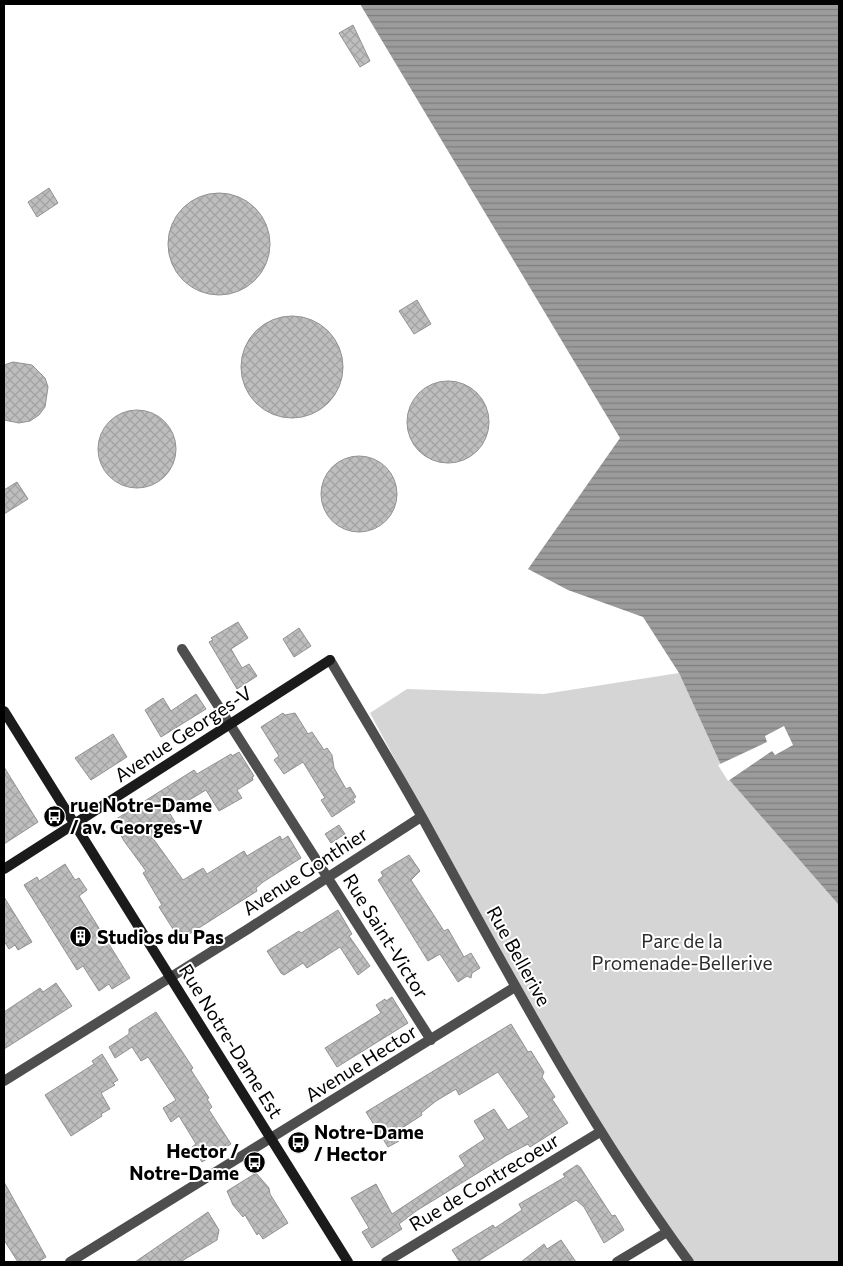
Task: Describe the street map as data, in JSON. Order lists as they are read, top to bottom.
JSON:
{
  "streets": {
    "main road": ["Avenue Georges-V", "Rue Notre-Dame Est"],
    "street": [
      "Avenue Gonthier",
      "Rue Saint-Victor",
      "Rue Bellerive",
      "Avenue Hector",
      "Rue de Contrecoeur"
    ]
  },
  "crossings": [
    ["Avenue Georges-V", "Rue Saint-Victor"],
    ["Avenue Georges-V", "Rue Bellerive"],
    ["Avenue Georges-V", "Rue Notre-Dame Est"],
    ["Avenue Gonthier", "Rue Saint-Victor"],
    ["Avenue Gonthier", "Rue Bellerive"],
    ["Avenue Gonthier", "Rue Notre-Dame Est"],
    ["Rue Saint-Victor", "Avenue Hector"],
    ["Rue Bellerive", "Avenue Hector"],
    ["Rue Bellerive", "Rue de Contrecoeur"],
    ["Rue Notre-Dame Est", "Avenue Hector"]
  ],
  "parks": ["Parc de la Promenade-Bellerive"],
  "places": {
    "bus stop": ["rue Notre-Dame / av. Georges-V", "Notre-Dame / Hector", "Hector / Notre-Dame"],
    "building": ["Studios du Pas"]
  }
}
